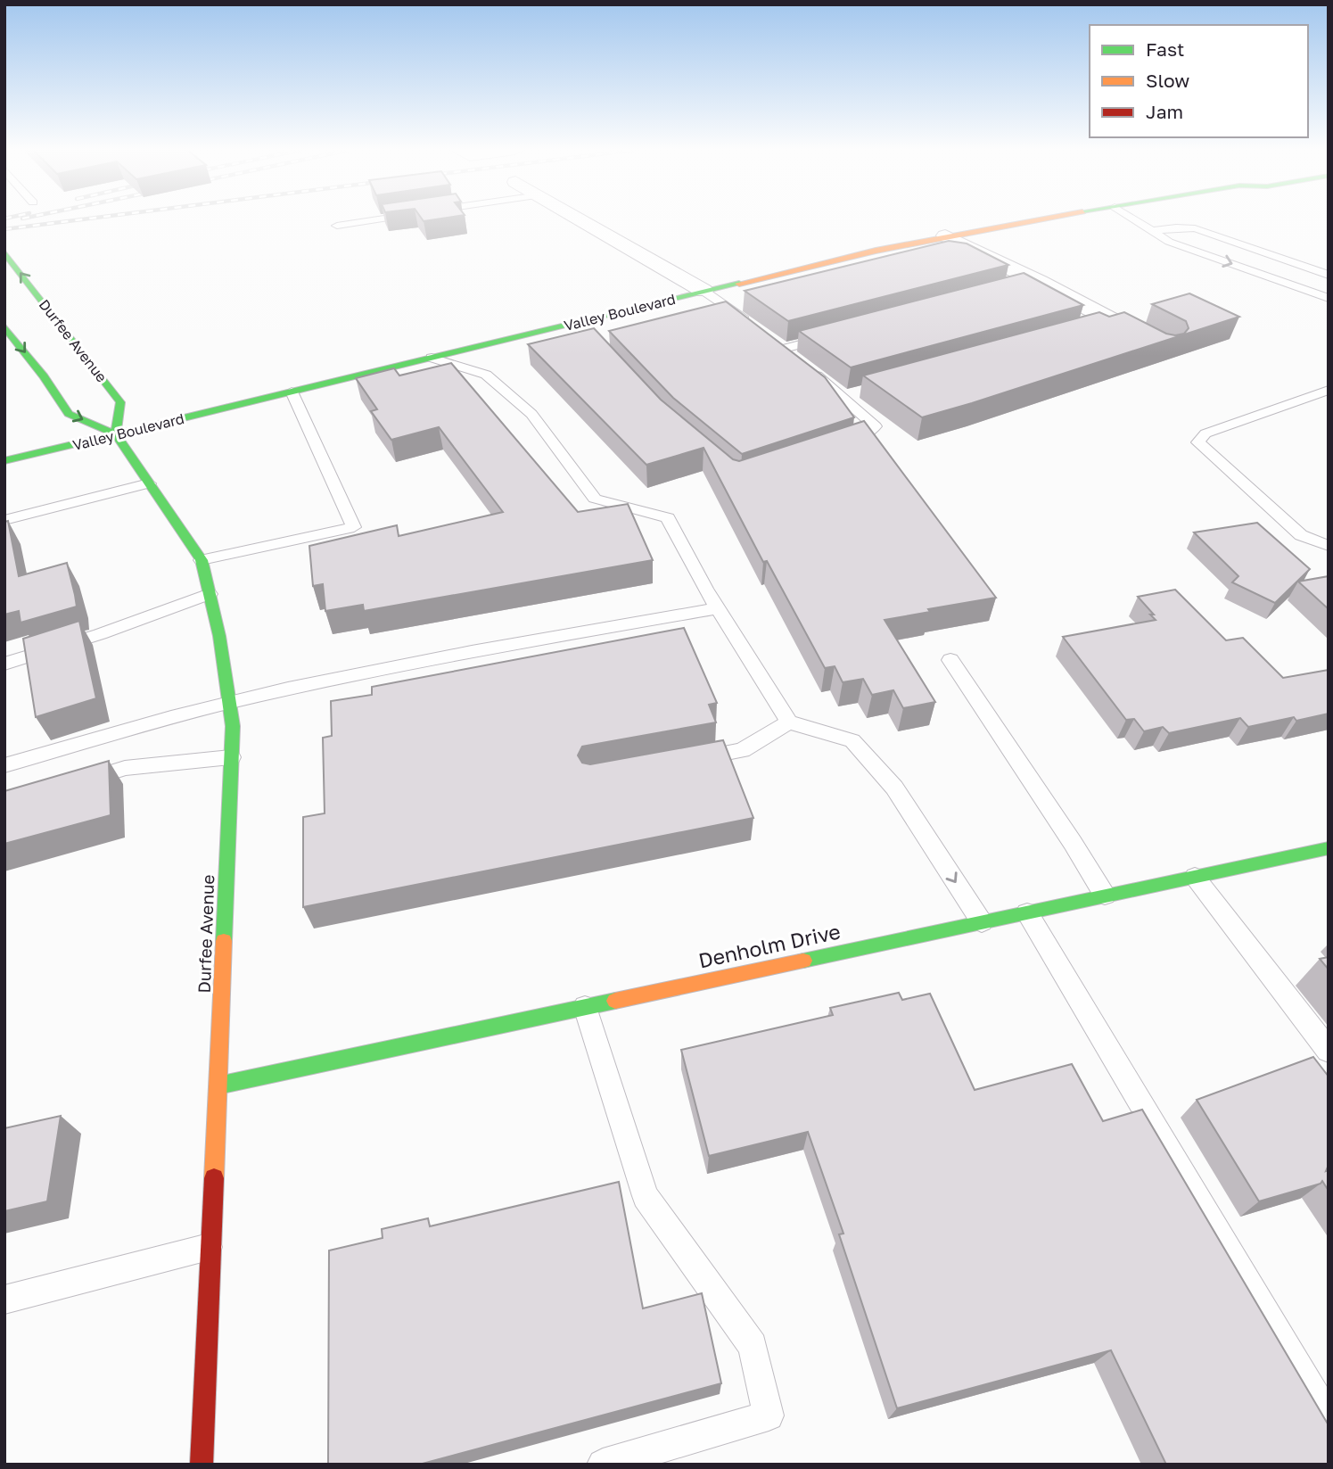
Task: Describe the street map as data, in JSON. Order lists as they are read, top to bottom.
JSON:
{
  "streets": {
    "main road": ["Valley Boulevard", "Durfee Avenue", "Denholm Drive"]
  },
  "crossings": [
    ["Valley Boulevard", "Durfee Avenue"],
    ["Durfee Avenue", "Denholm Drive"]
  ],
  "legend": ["Fast", "Slow", "Jam"]
}
